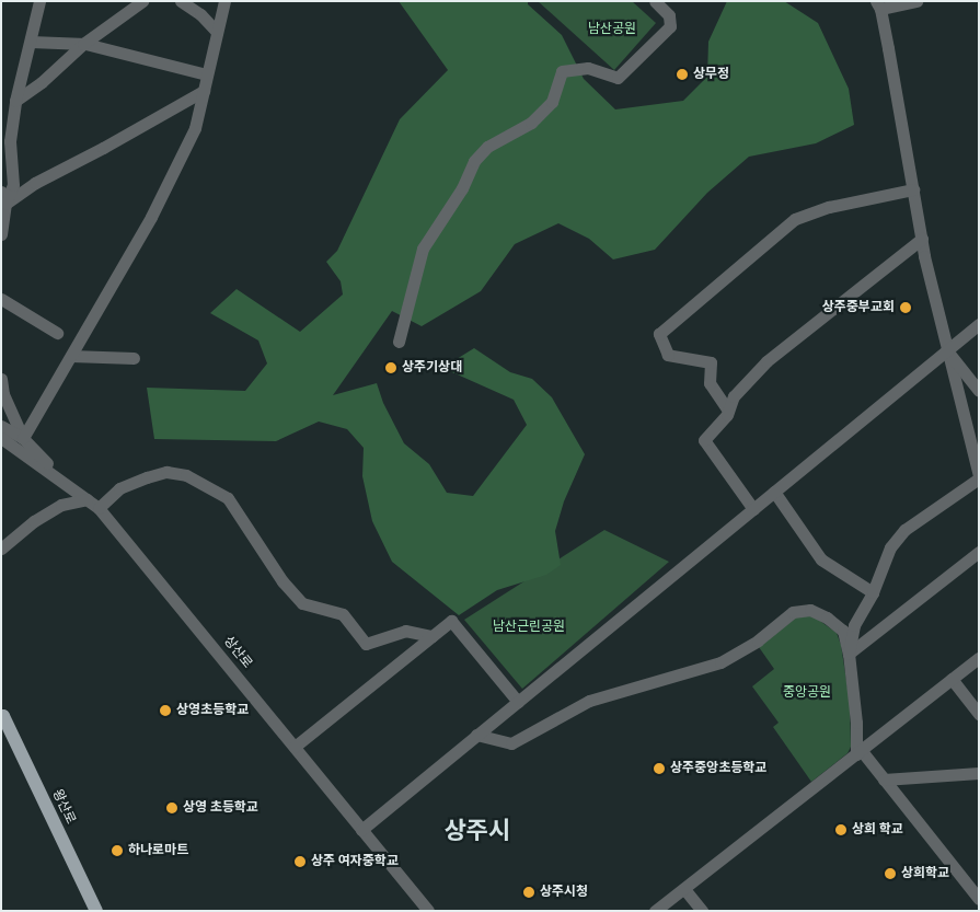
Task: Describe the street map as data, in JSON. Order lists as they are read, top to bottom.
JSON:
{
  "streets": {
    "main road": ["왕산로"],
    "street": ["상산로"]
  },
  "districts": ["상주시"],
  "parks": ["남산공원", "남산근린공원", "중앙공원"],
  "places": [
    "상무정",
    "상주중부교회",
    "상주기상대",
    "상영초등학교",
    "상주중앙초등학교",
    "상영 초등학교",
    "상희 학교",
    "하나로마트",
    "상주 여자중학교",
    "상희학교",
    "상주시청"
  ]
}
